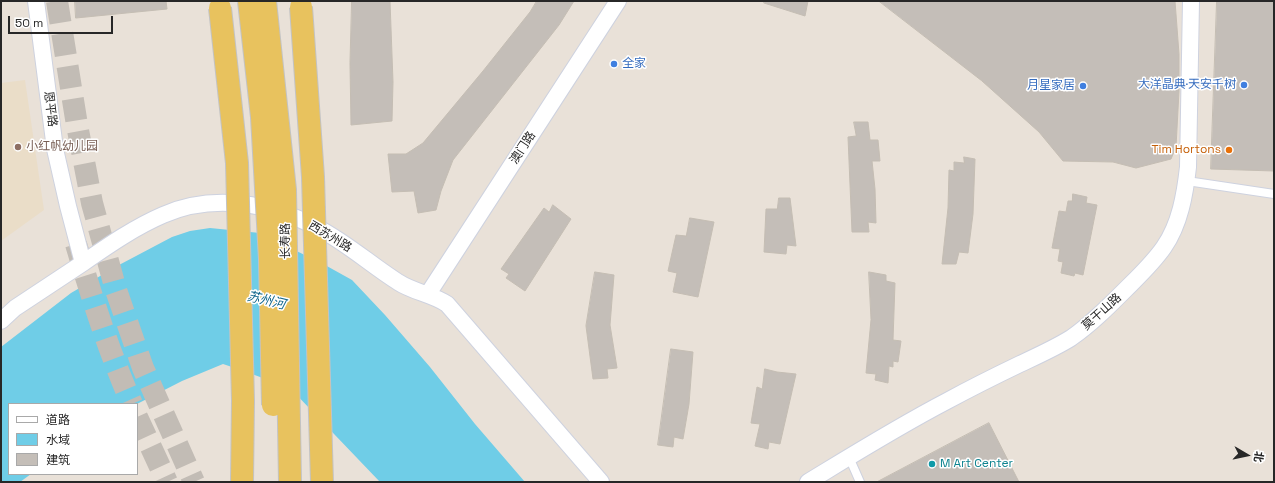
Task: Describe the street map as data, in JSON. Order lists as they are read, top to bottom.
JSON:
{
  "streets": {
    "main road": ["长寿路"],
    "street": [
      "恩平路",
      "澳门路",
      "西苏州路",
      "莫干山路"
    ]
  },
  "crossings": [
    ["恩平路", "西苏州路"],
    ["澳门路", "西苏州路"]
  ],
  "water": ["苏州河"],
  "places": [
    "全家",
    "大洋晶典·天安千树",
    "月星家居",
    "小红帆幼儿园",
    "Tim Hortons",
    "M Art Center"
  ],
  "legend": ["道路", "水域", "建筑"],
  "scale_bar": "50 m",
  "north": "right"
}
